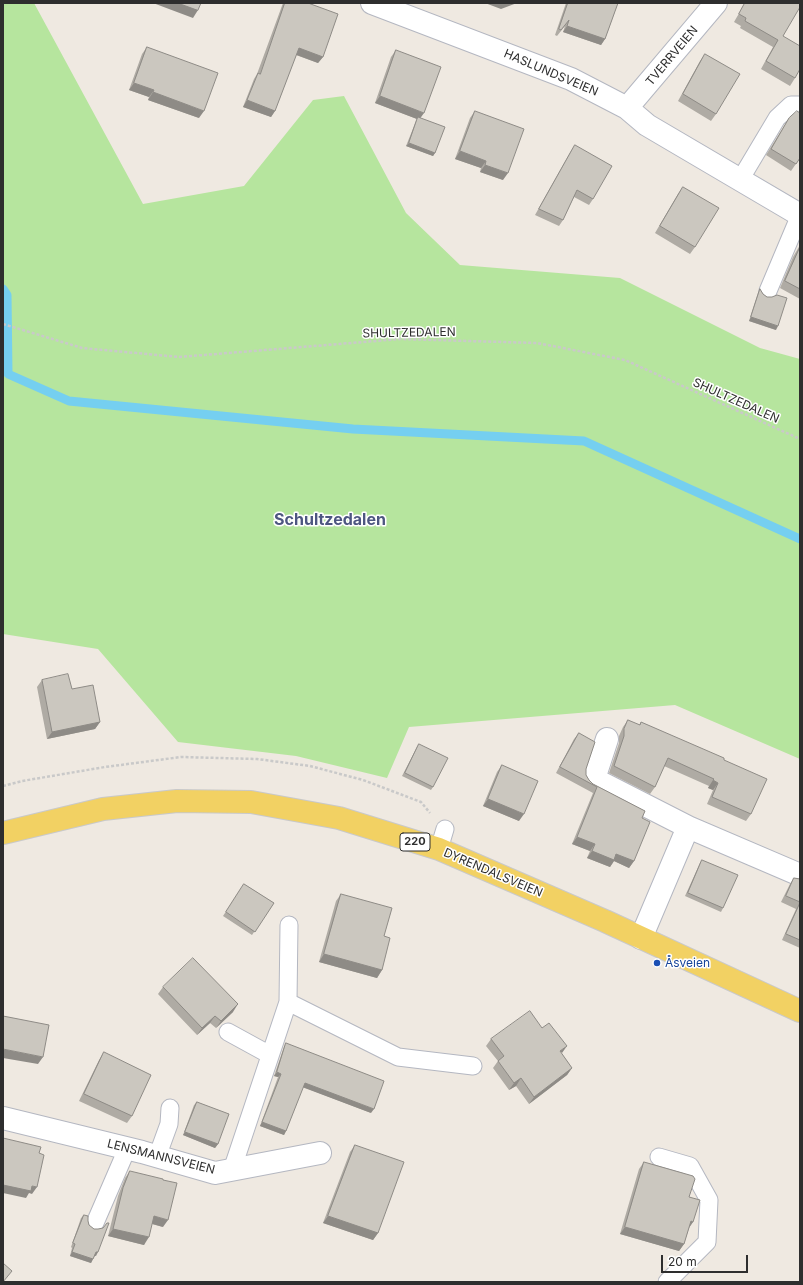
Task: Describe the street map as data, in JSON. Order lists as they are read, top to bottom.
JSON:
{
  "streets": {
    "main road": ["220", "DYRENDALSVEIEN"],
    "street": ["TVERRVEIEN", "HASLUNDSVEIEN", "LENSMANNSVEIEN"],
    "path": ["SHULTZEDALEN"]
  },
  "crossings": [
    ["TVERRVEIEN", "HASLUNDSVEIEN"]
  ],
  "districts": ["Schultzedalen"],
  "places": ["Åsveien"],
  "scale_bar": "20 m"
}
